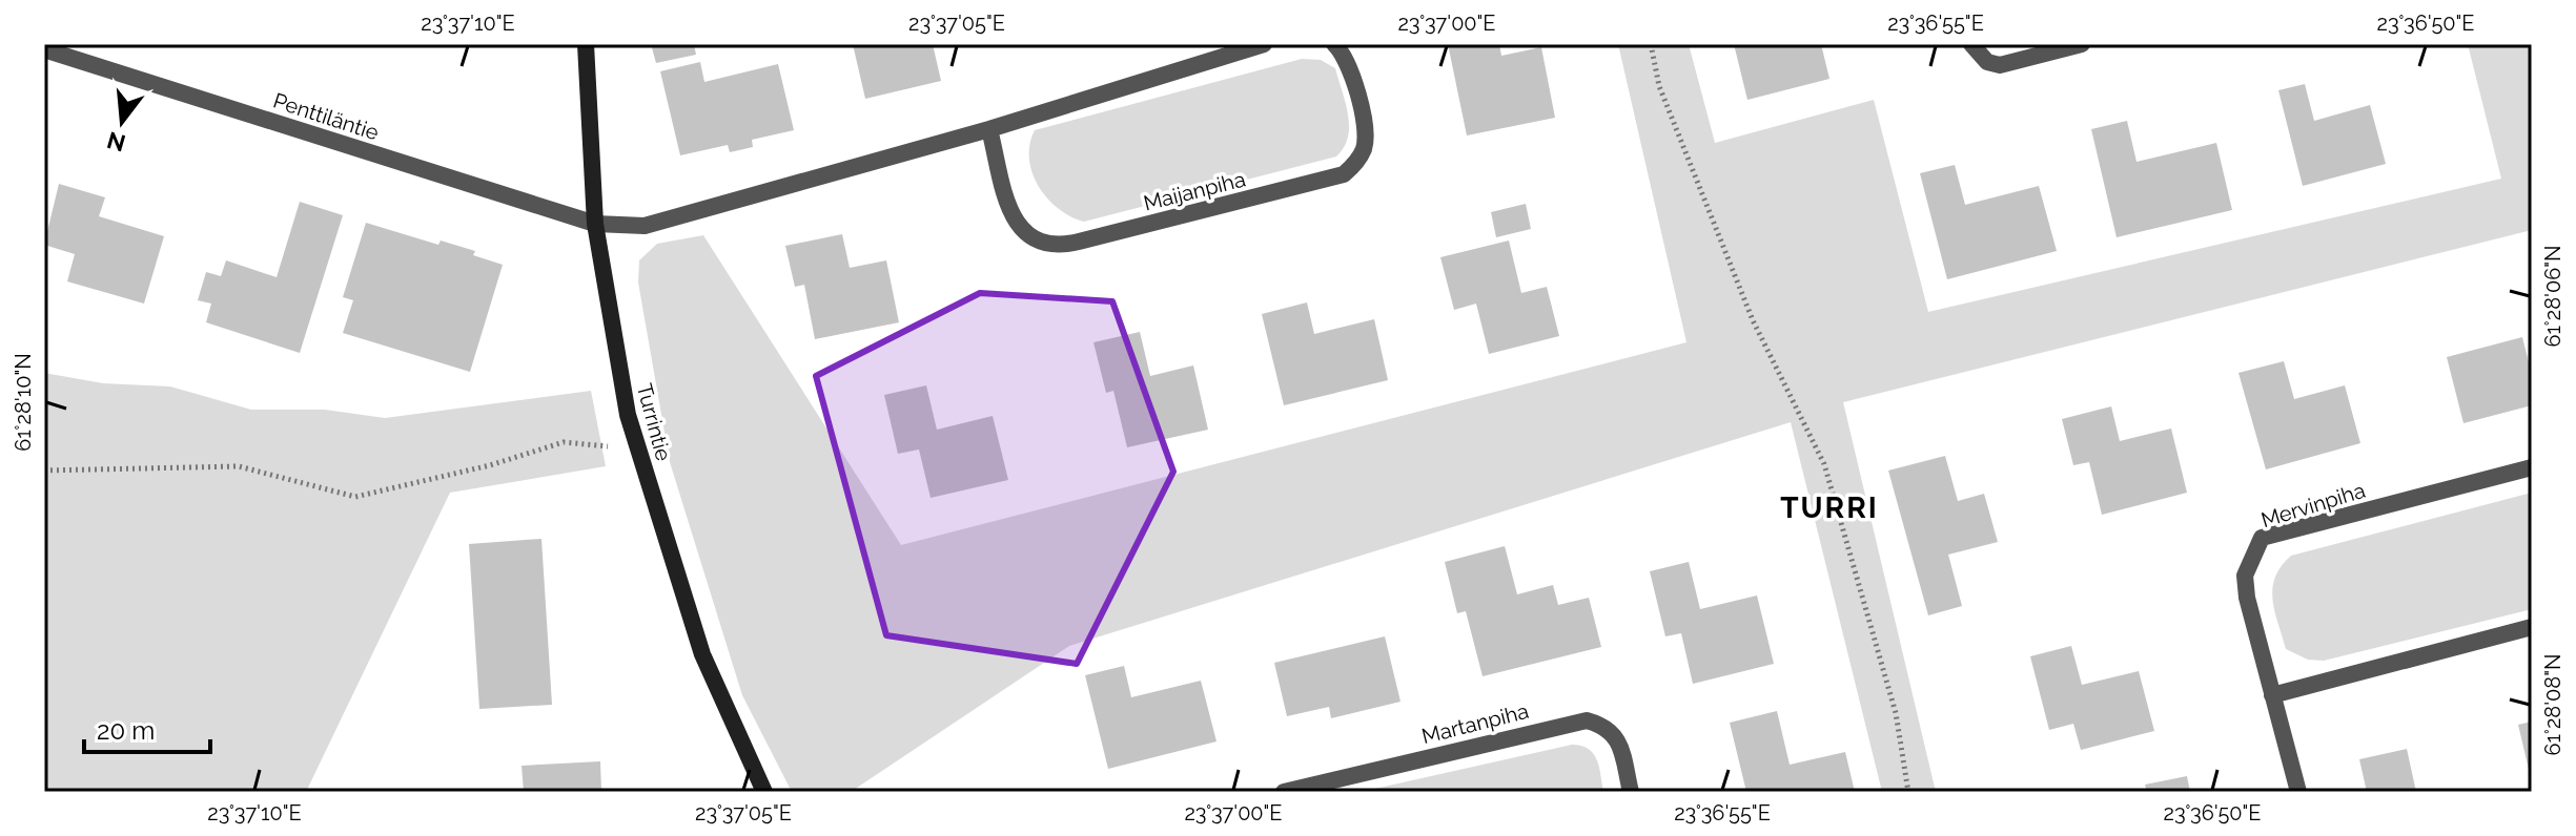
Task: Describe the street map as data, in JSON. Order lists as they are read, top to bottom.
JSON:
{
  "streets": {
    "street": [
      "Penttiläntie",
      "Maijanpiha",
      "Turrintie",
      "Mervinpiha",
      "Martanpiha"
    ]
  },
  "crossings": [
    ["Penttiläntie", "Turrintie"]
  ],
  "districts": ["TURRI"],
  "scale_bar": "20 m",
  "north": "bottom",
  "coordinates": [
    "23°37'10\"E",
    "23°37'05\"E",
    "23°37'00\"E",
    "23°36'55\"E",
    "23°36'50\"E",
    "61°28'06\"N",
    "61°28'10\"N",
    "61°28'08\"N"
  ]
}
